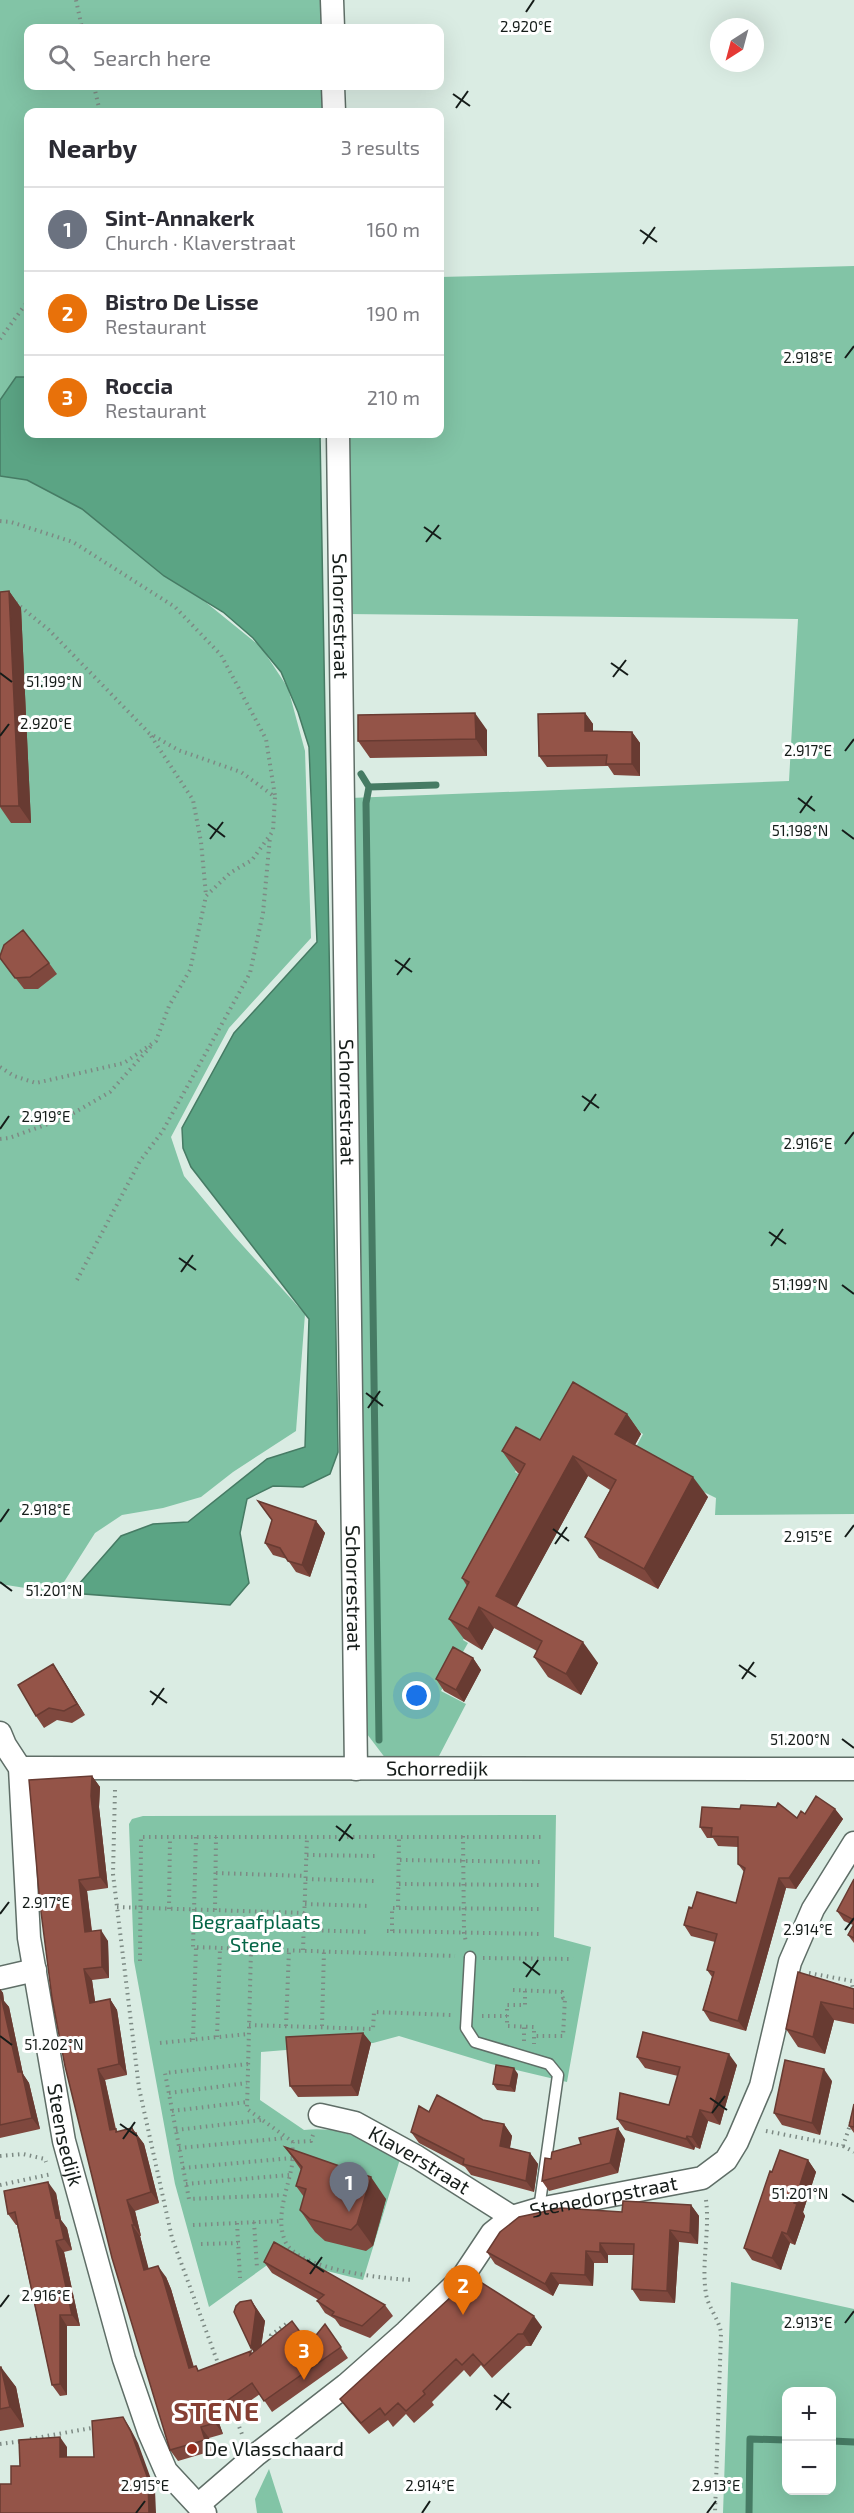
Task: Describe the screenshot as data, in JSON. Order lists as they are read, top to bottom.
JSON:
{
  "streets": {
    "street": [
      "Schorrestraat",
      "Schorredijk",
      "Steensedijk",
      "Klaverstraat",
      "Stenedorpstraat"
    ]
  },
  "crossings": [
    ["Schorrestraat", "Schorredijk"],
    ["Schorredijk", "Steensedijk"],
    ["Steensedijk", "Stenedorpstraat"],
    ["Klaverstraat", "Stenedorpstraat"]
  ],
  "districts": ["STENE"],
  "parks": ["Begraafplaats Stene"],
  "places": ["De Vlasschaard"],
  "north": "bottom left",
  "page": {
    "search": "Search here",
    "heading": ["Nearby", "3 results"],
    "list": [
      {
        "mark": "1",
        "name": "Sint-Annakerk",
        "note": "Church · Klaverstraat",
        "value": "160 m"
      },
      {
        "mark": "2",
        "name": "Bistro De Lisse",
        "note": "Restaurant",
        "value": "190 m"
      },
      {
        "mark": "3",
        "name": "Roccia",
        "note": "Restaurant",
        "value": "210 m"
      }
    ],
    "pins": ["1", "2", "3"],
    "map_buttons": ["+", "−"]
  },
  "coordinates": [
    "2.920°E",
    "2.918°E",
    "51.199°N",
    "2.917°E",
    "51.198°N",
    "2.919°E",
    "2.916°E",
    "2.915°E",
    "51.201°N",
    "51.200°N",
    "2.914°E",
    "51.202°N",
    "2.913°E"
  ]
}
